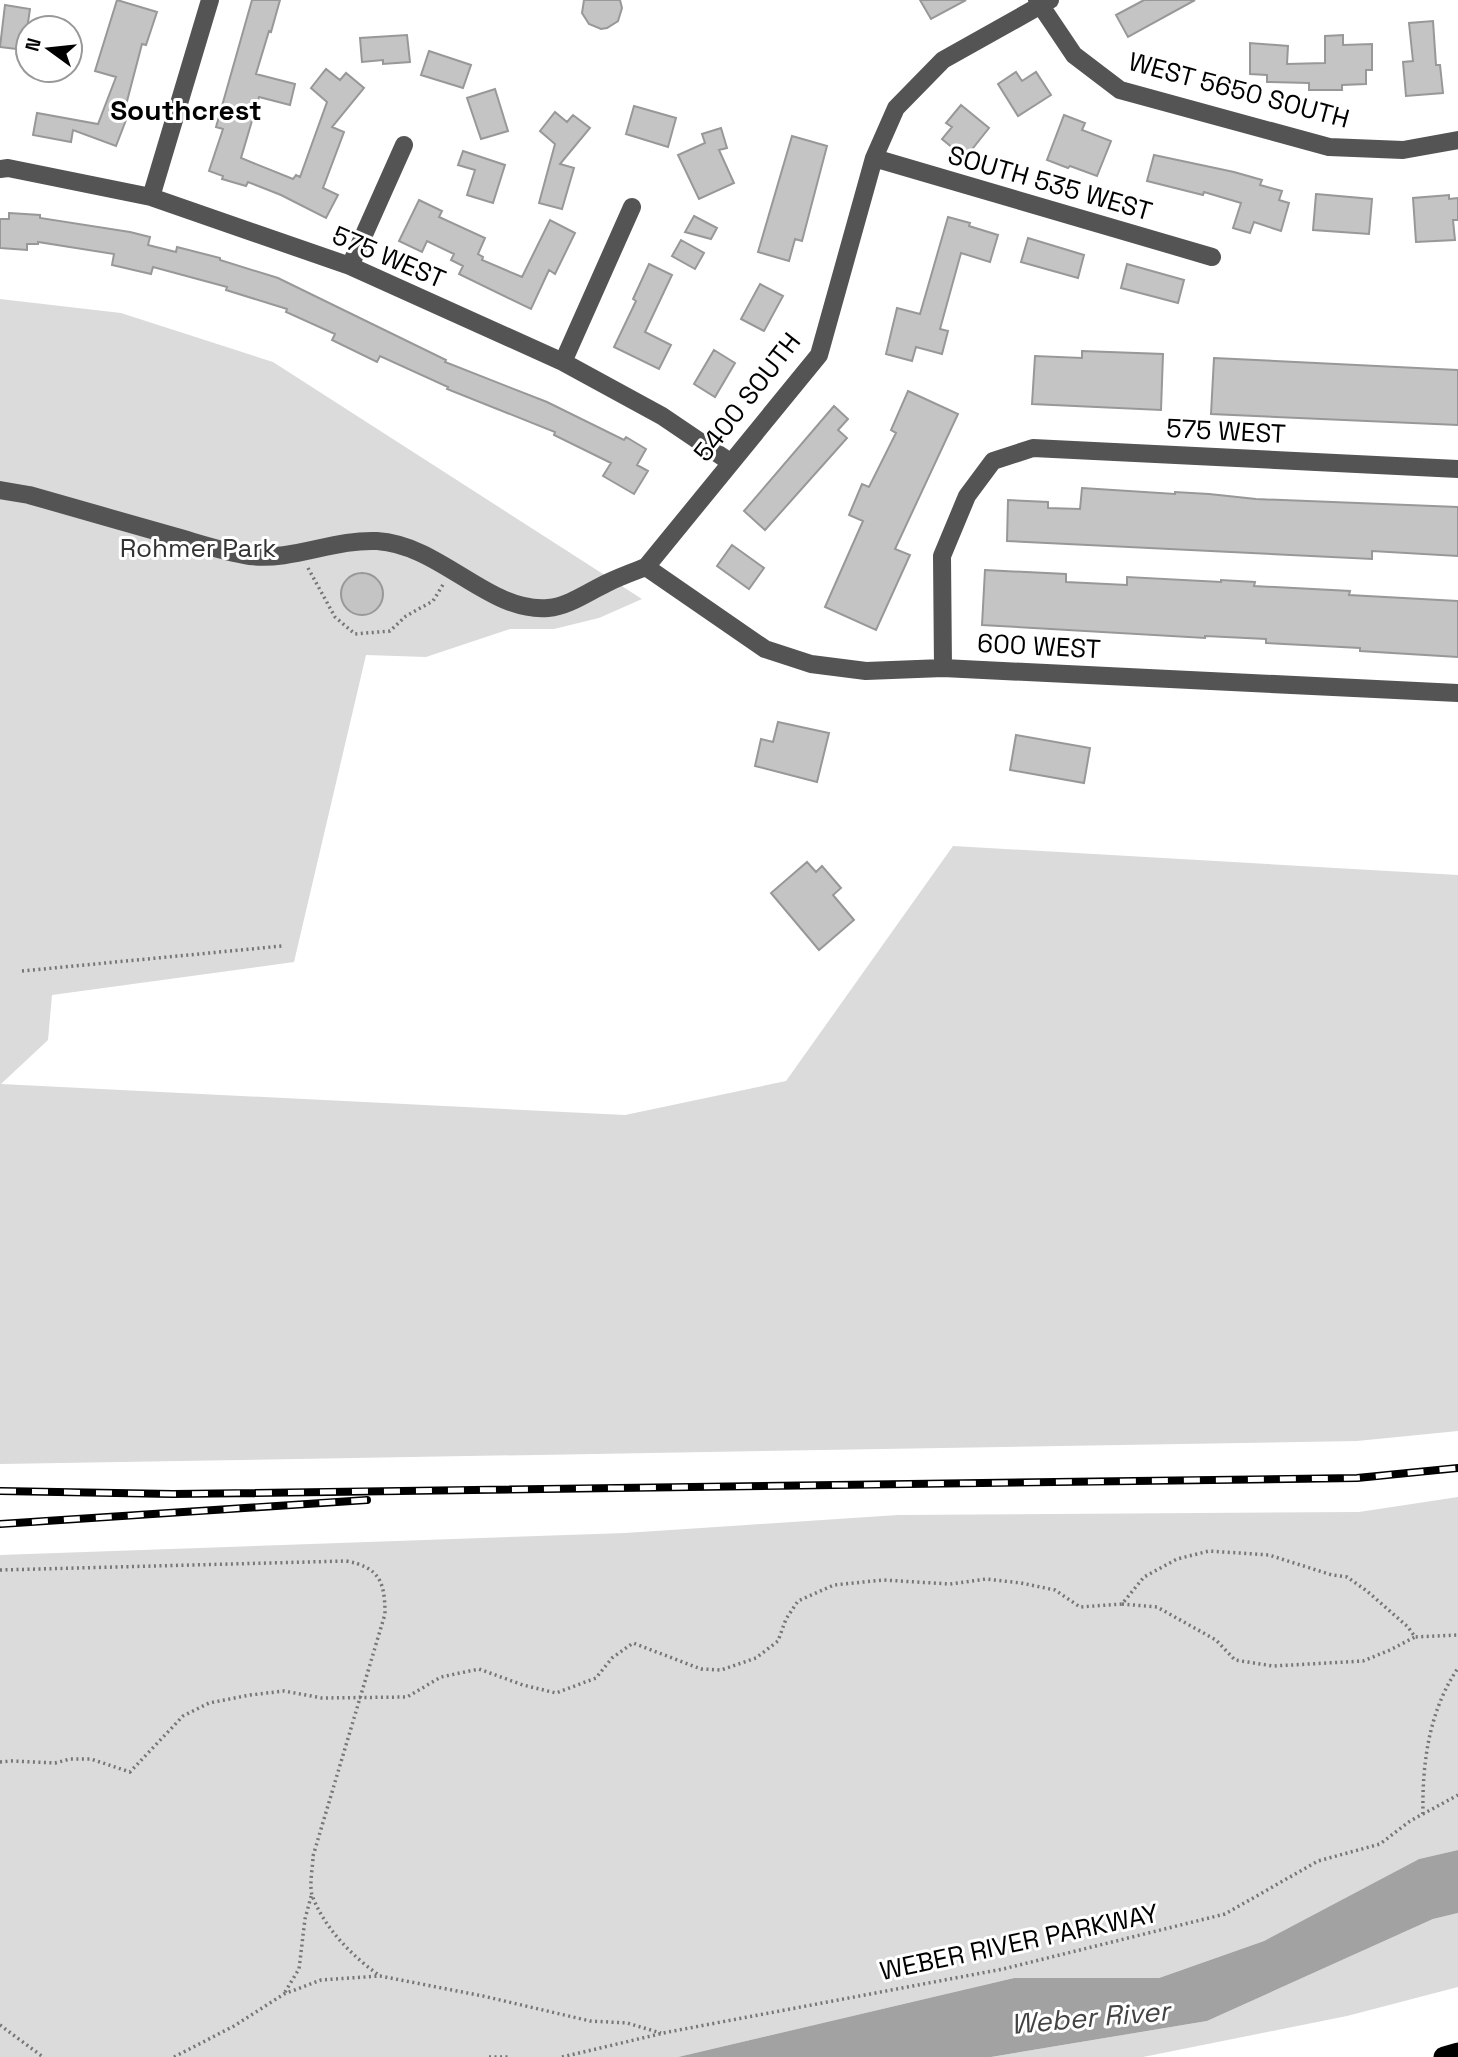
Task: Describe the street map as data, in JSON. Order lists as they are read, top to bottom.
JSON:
{
  "streets": {
    "street": [
      "WEST 5650 SOUTH",
      "SOUTH 535 WEST",
      "575 WEST",
      "5400 SOUTH",
      "600 WEST"
    ],
    "path": ["WEBER RIVER PARKWAY"]
  },
  "crossings": [
    ["WEST 5650 SOUTH", "5400 SOUTH"],
    ["SOUTH 535 WEST", "5400 SOUTH"],
    ["575 WEST", "5400 SOUTH"],
    ["575 WEST", "600 WEST"],
    ["5400 SOUTH", "600 WEST"]
  ],
  "districts": ["Southcrest"],
  "water": ["Weber River"],
  "parks": ["Rohmer Park"],
  "north": "left"
}
